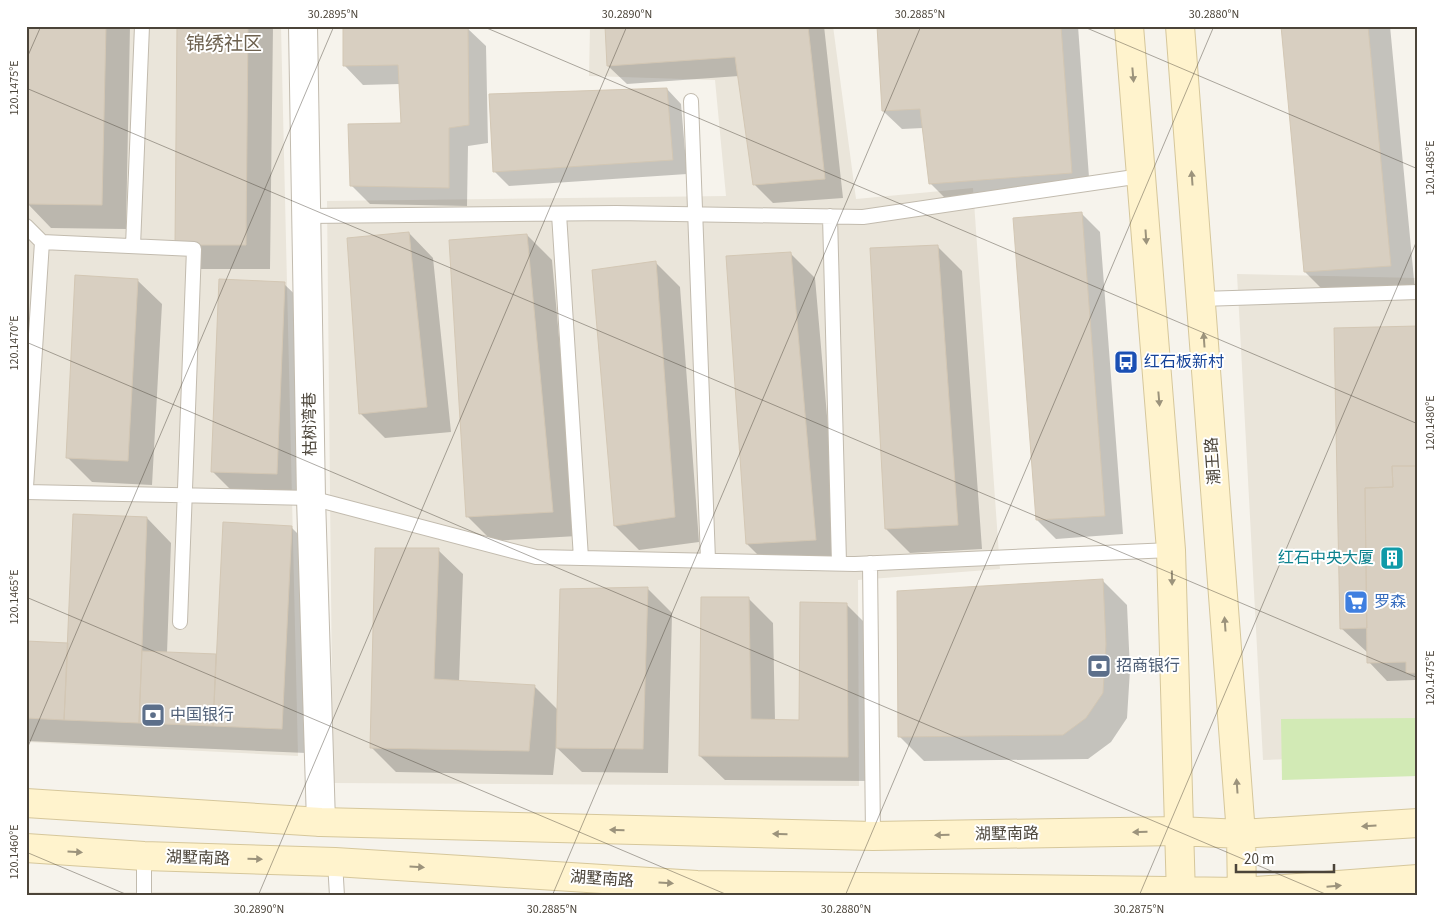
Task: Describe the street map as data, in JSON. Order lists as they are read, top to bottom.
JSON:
{
  "streets": {
    "main road": ["潮王路", "湖墅南路"],
    "street": ["枯树湾巷"]
  },
  "crossings": [
    ["枯树湾巷", "湖墅南路"],
    ["潮王路", "湖墅南路"]
  ],
  "districts": ["锦绣社区"],
  "places": {
    "bus stop": ["红石板新村"],
    "building": ["红石中央大厦"],
    "supermarket": ["罗森"],
    "bank": ["招商银行", "中国银行"]
  },
  "scale_bar": "20 m",
  "coordinates": [
    "30.2895°N",
    "30.2890°N",
    "30.2885°N",
    "30.2880°N",
    "120.1475°E",
    "120.1485°E",
    "120.1470°E",
    "120.1480°E",
    "120.1465°E",
    "120.1460°E",
    "30.2875°N"
  ]
}
